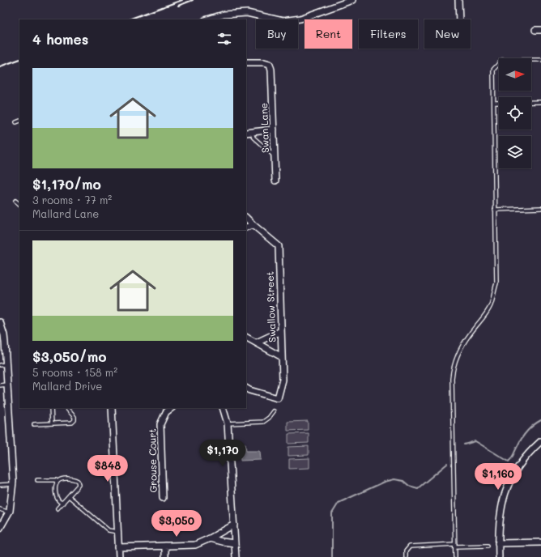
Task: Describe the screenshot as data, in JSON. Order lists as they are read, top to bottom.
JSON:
{
  "streets": {
    "street": ["Swan Lane", "Swallow Street", "Grouse Court"]
  },
  "north": "right",
  "page": {
    "chip": [
      "Buy",
      "Rent",
      "Filters",
      "New"
    ],
    "heading": "4 homes",
    "list": [
      {
        "name": "$1,170/mo",
        "note": "3 rooms · 77 m² · Mallard Lane"
      },
      {
        "name": "$3,050/mo",
        "note": "5 rooms · 158 m² · Mallard Drive"
      }
    ],
    "price": [
      "$1,170",
      "$848",
      "$1,160",
      "$3,050"
    ]
  }
}
